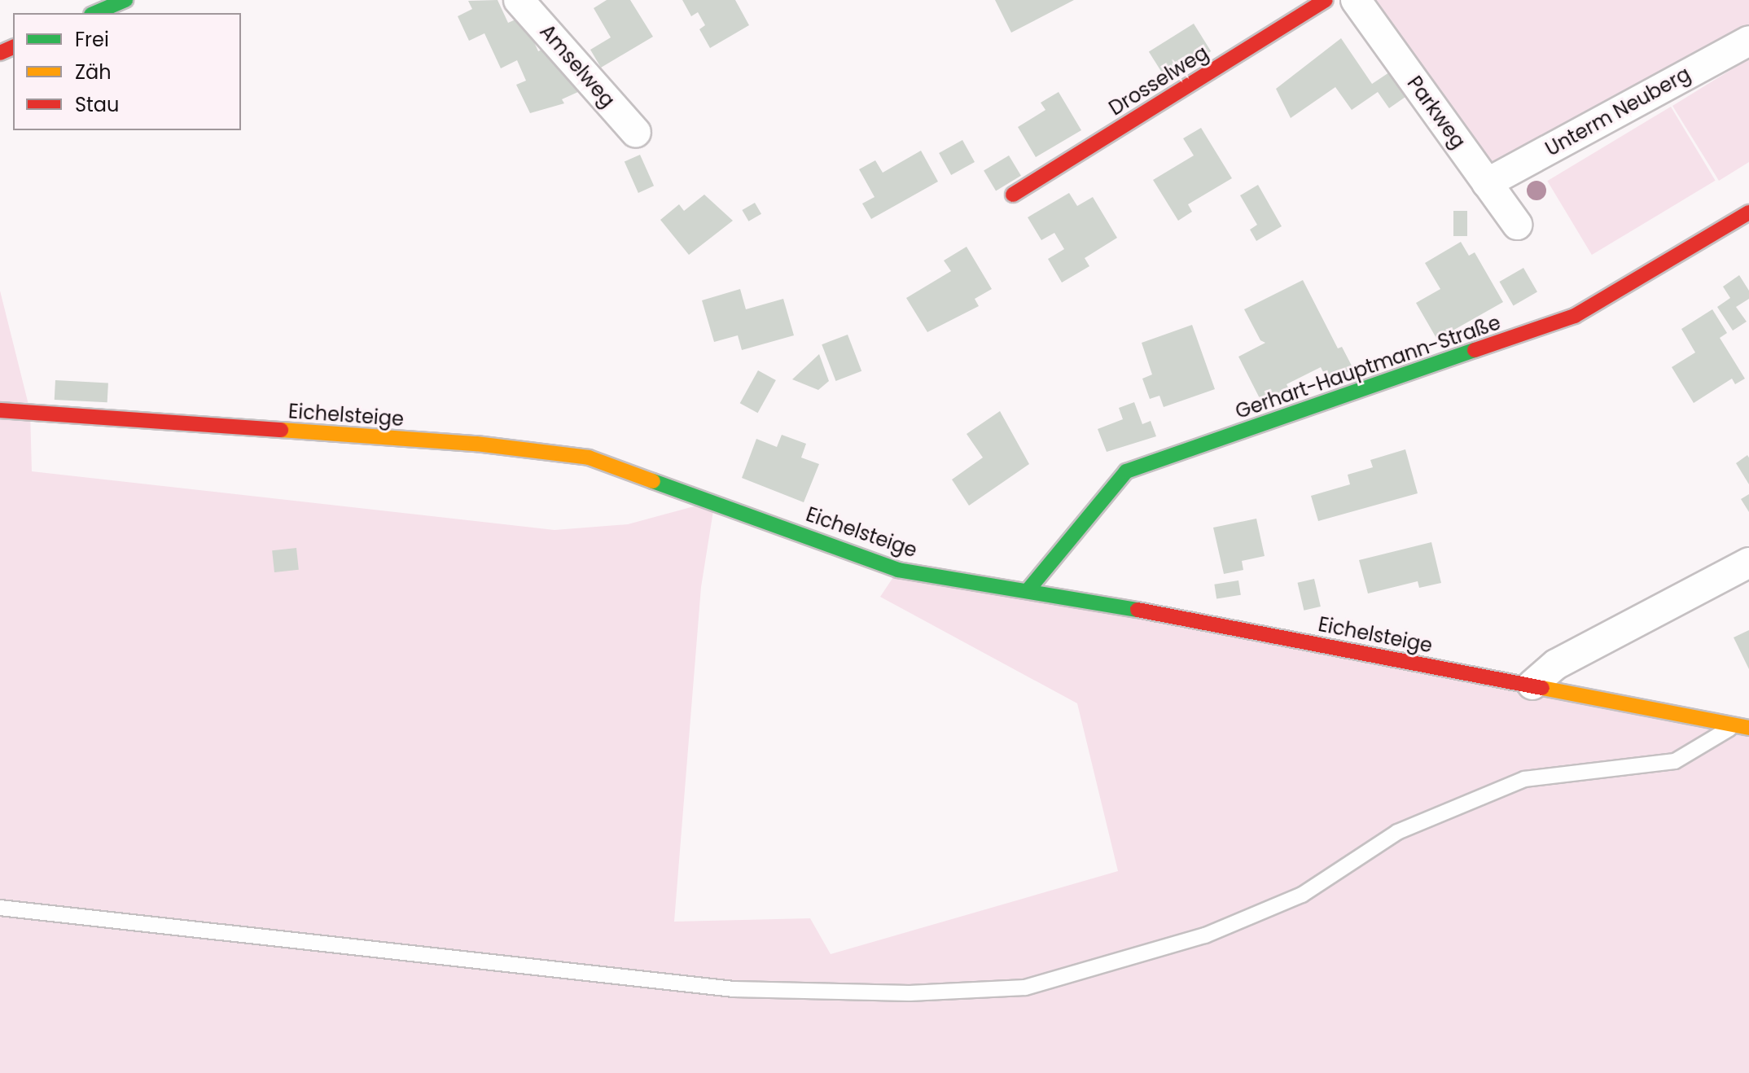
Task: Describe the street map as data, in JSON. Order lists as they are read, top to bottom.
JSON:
{
  "streets": {
    "street": [
      "Amselweg",
      "Drosselweg",
      "Unterm Neuberg",
      "Parkweg",
      "Gerhart-Hauptmann-Straße",
      "Eichelsteige"
    ]
  },
  "crossings": [
    ["Unterm Neuberg", "Parkweg"],
    ["Gerhart-Hauptmann-Straße", "Eichelsteige"]
  ],
  "legend": ["Frei", "Zäh", "Stau"]
}
